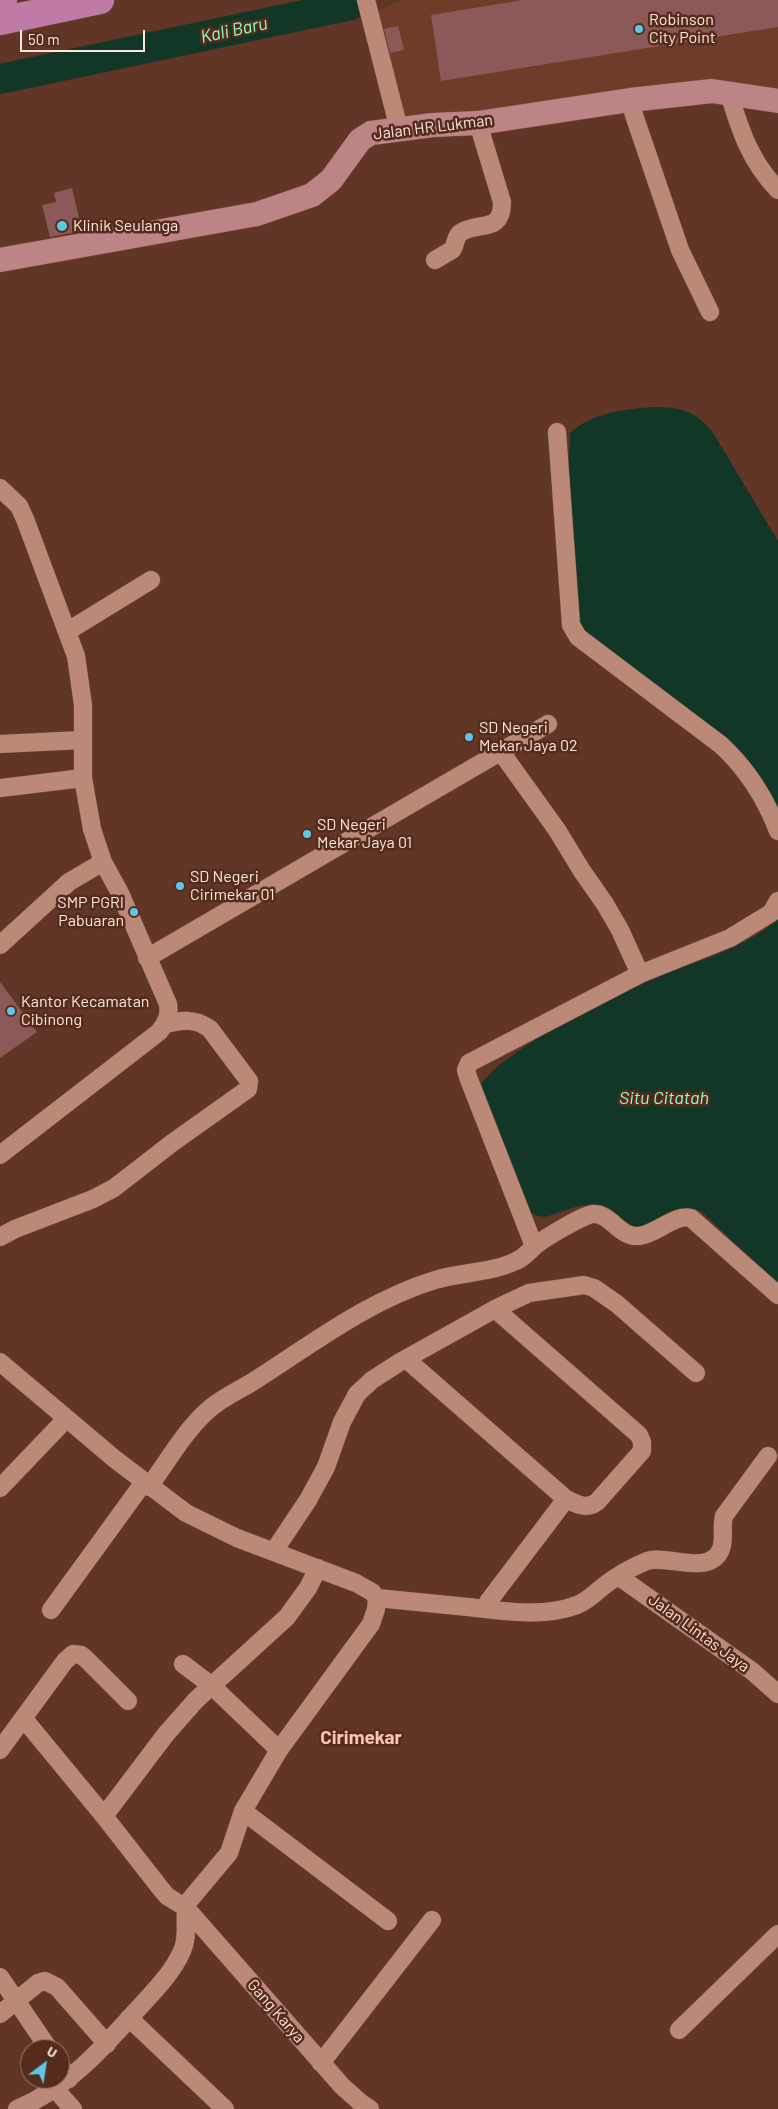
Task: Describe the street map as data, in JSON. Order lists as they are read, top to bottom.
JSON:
{
  "streets": {
    "street": ["Jalan HR Lukman", "Jalan Lintas Jaya", "Gang Karya"]
  },
  "districts": ["Cirimekar"],
  "water": ["Kali Baru", "Situ Citatah"],
  "places": [
    "Robinson City Point",
    "Klinik Seulanga",
    "SD Negeri Mekar Jaya 02",
    "SD Negeri Mekar Jaya 01",
    "SD Negeri Cirimekar 01",
    "SMP PGRI Pabuaran",
    "Kantor Kecamatan Cibinong"
  ],
  "scale_bar": "50 m",
  "north": "top right"
}
